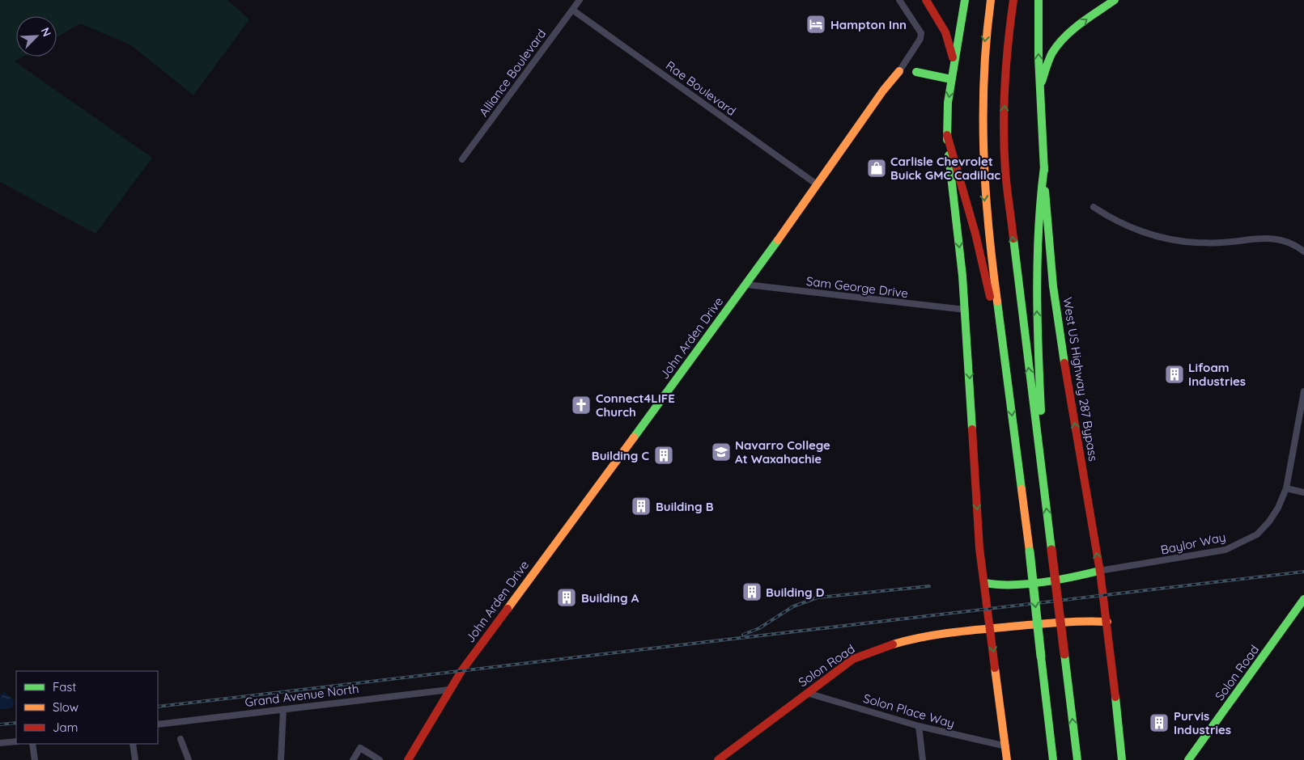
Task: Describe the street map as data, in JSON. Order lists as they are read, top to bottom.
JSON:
{
  "streets": {
    "main road": ["John Arden Drive", "West US Highway 287 Bypass", "Solon Road"],
    "street": [
      "Alliance Boulevard",
      "Rae Boulevard",
      "Sam George Drive",
      "Baylor Way",
      "Grand Avenue North",
      "Solon Place Way"
    ]
  },
  "crossings": [
    ["Alliance Boulevard", "Rae Boulevard"],
    ["Rae Boulevard", "John Arden Drive"],
    ["Sam George Drive", "John Arden Drive"],
    ["John Arden Drive", "Grand Avenue North"],
    ["West US Highway 287 Bypass", "Baylor Way"],
    ["West US Highway 287 Bypass", "Solon Road"],
    ["Solon Road", "Solon Place Way"]
  ],
  "places": {
    "hotel": ["Hampton Inn"],
    "shop": ["Carlisle Chevrolet Buick GMC Cadillac"],
    "building": [
      "Lifoam Industries",
      "Building C",
      "Building B",
      "Building D",
      "Building A",
      "Purvis Industries"
    ],
    "church": ["Connect4LIFE Church"],
    "school or university": ["Navarro College At Waxahachie"]
  },
  "legend": ["Fast", "Slow", "Jam"],
  "north": "top right"
}
